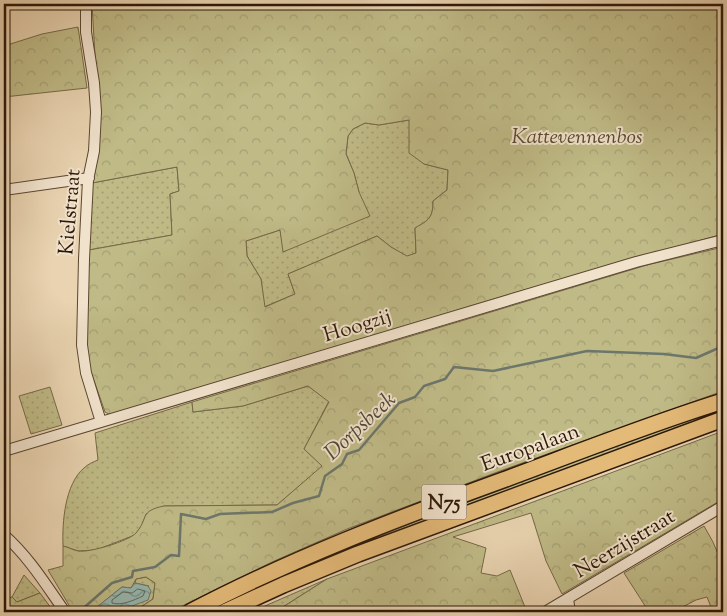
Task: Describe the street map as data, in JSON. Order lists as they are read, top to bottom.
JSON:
{
  "streets": {
    "highway": ["Europalaan", "N75"],
    "street": ["Kielstraat", "Hoogzij", "Neerzijstraat"]
  },
  "crossings": [
    ["Kielstraat", "Hoogzij"]
  ],
  "water": ["Dorpsbeek"],
  "parks": ["Kattevennenbos"]
}
